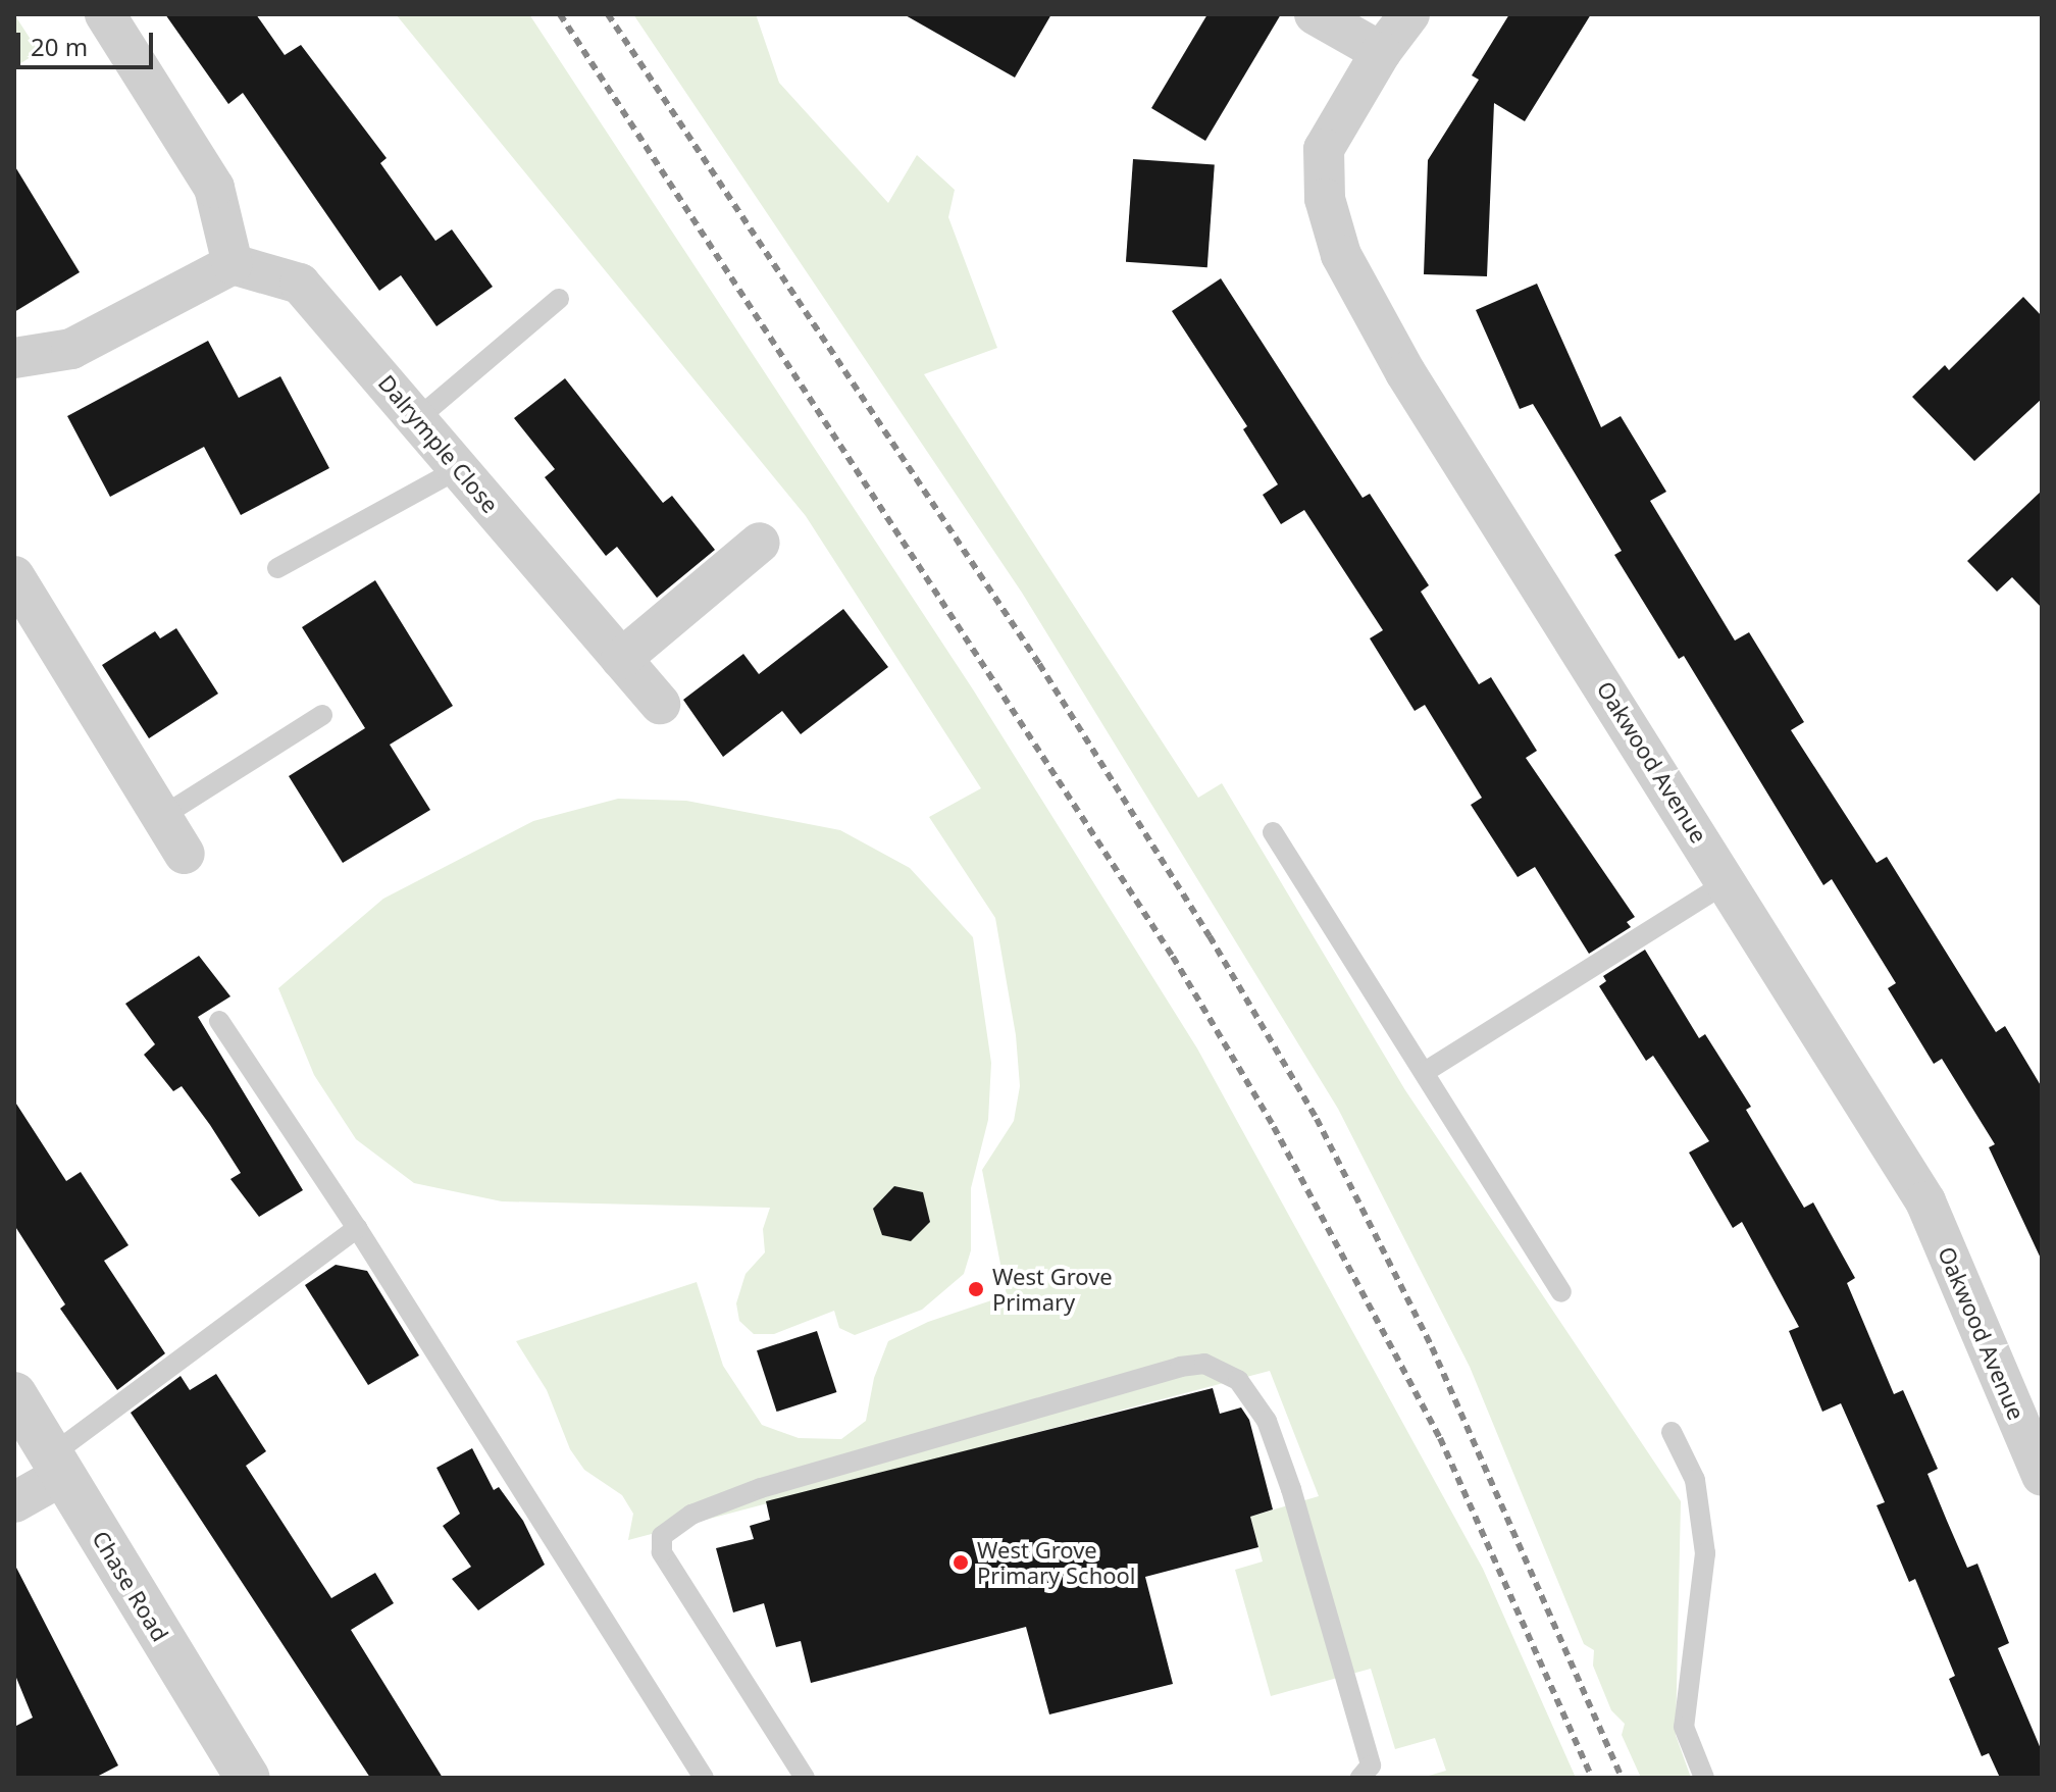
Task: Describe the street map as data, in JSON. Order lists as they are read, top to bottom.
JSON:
{
  "streets": {
    "street": ["Dalrymple Close", "Oakwood Avenue", "Chase Road"]
  },
  "places": ["West Grove Primary", "West Grove Primary School"],
  "scale_bar": "20 m"
}
